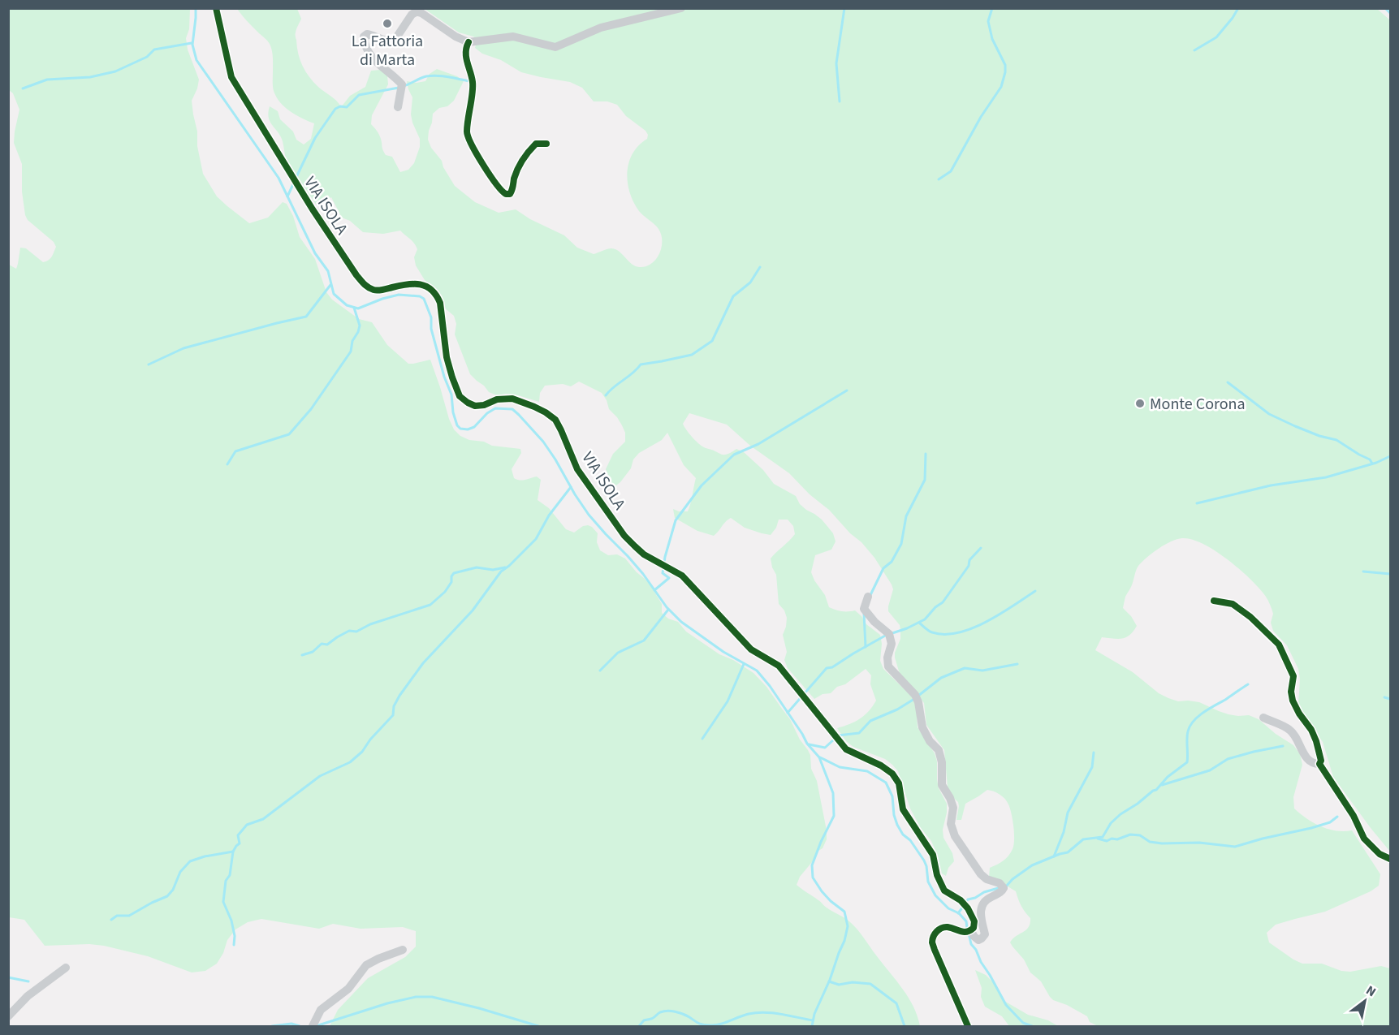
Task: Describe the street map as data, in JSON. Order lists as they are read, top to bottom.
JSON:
{
  "streets": {
    "street": ["VIA ISOLA"]
  },
  "places": ["La Fattoria di Marta", "Monte Corona"],
  "north": "top right"
}
